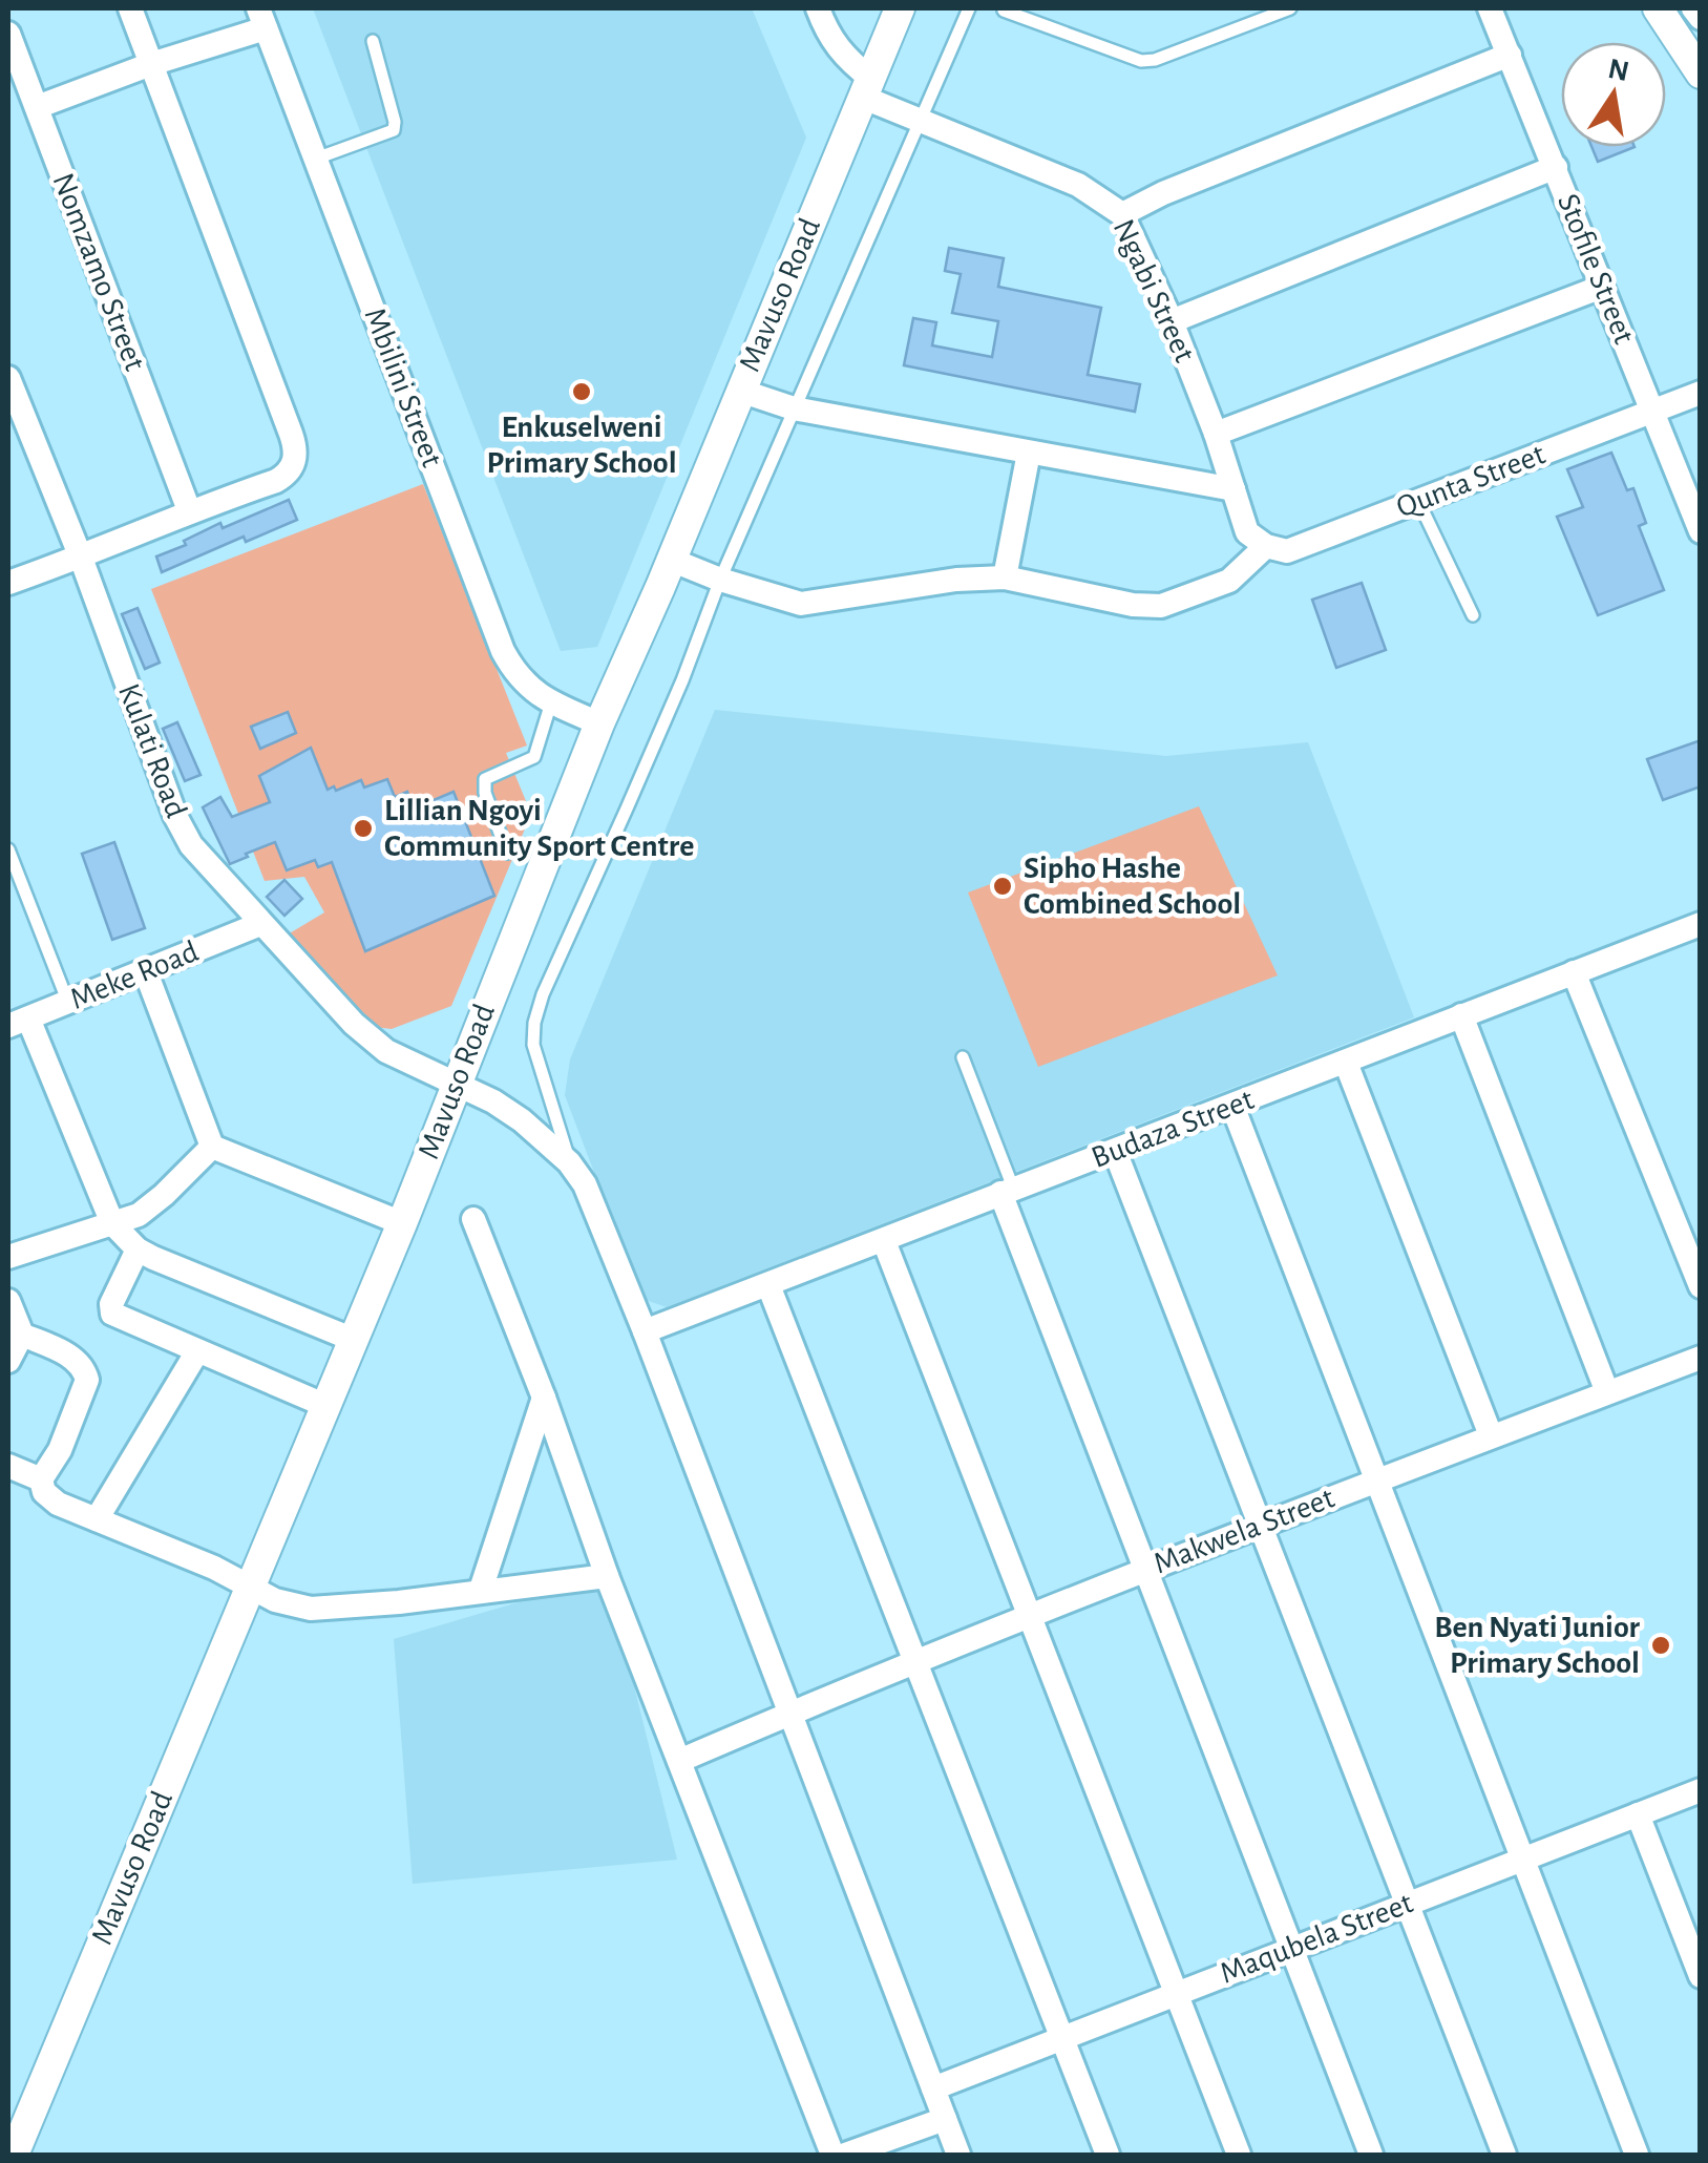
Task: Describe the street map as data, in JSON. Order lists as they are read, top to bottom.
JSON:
{
  "streets": {
    "street": [
      "Stofile Street",
      "Nomzamo Street",
      "Ngabi Street",
      "Mavuso Road",
      "Mbilini Street",
      "Qunta Street",
      "Kulati Road",
      "Meke Road",
      "Budaza Street",
      "Makwela Street",
      "Maqubela Street"
    ]
  },
  "crossings": [
    ["Stofile Street", "Qunta Street"],
    ["Ngabi Street", "Mavuso Road"],
    ["Ngabi Street", "Qunta Street"],
    ["Mavuso Road", "Mbilini Street"],
    ["Mavuso Road", "Kulati Road"],
    ["Kulati Road", "Meke Road"],
    ["Kulati Road", "Budaza Street"],
    ["Kulati Road", "Makwela Street"],
    ["Kulati Road", "Maqubela Street"]
  ],
  "places": [
    "Enkuselweni Primary School",
    "Lillian Ngoyi Community Sport Centre",
    "Sipho Hashe Combined School",
    "Ben Nyati Junior Primary School"
  ],
  "north": "top"
}
